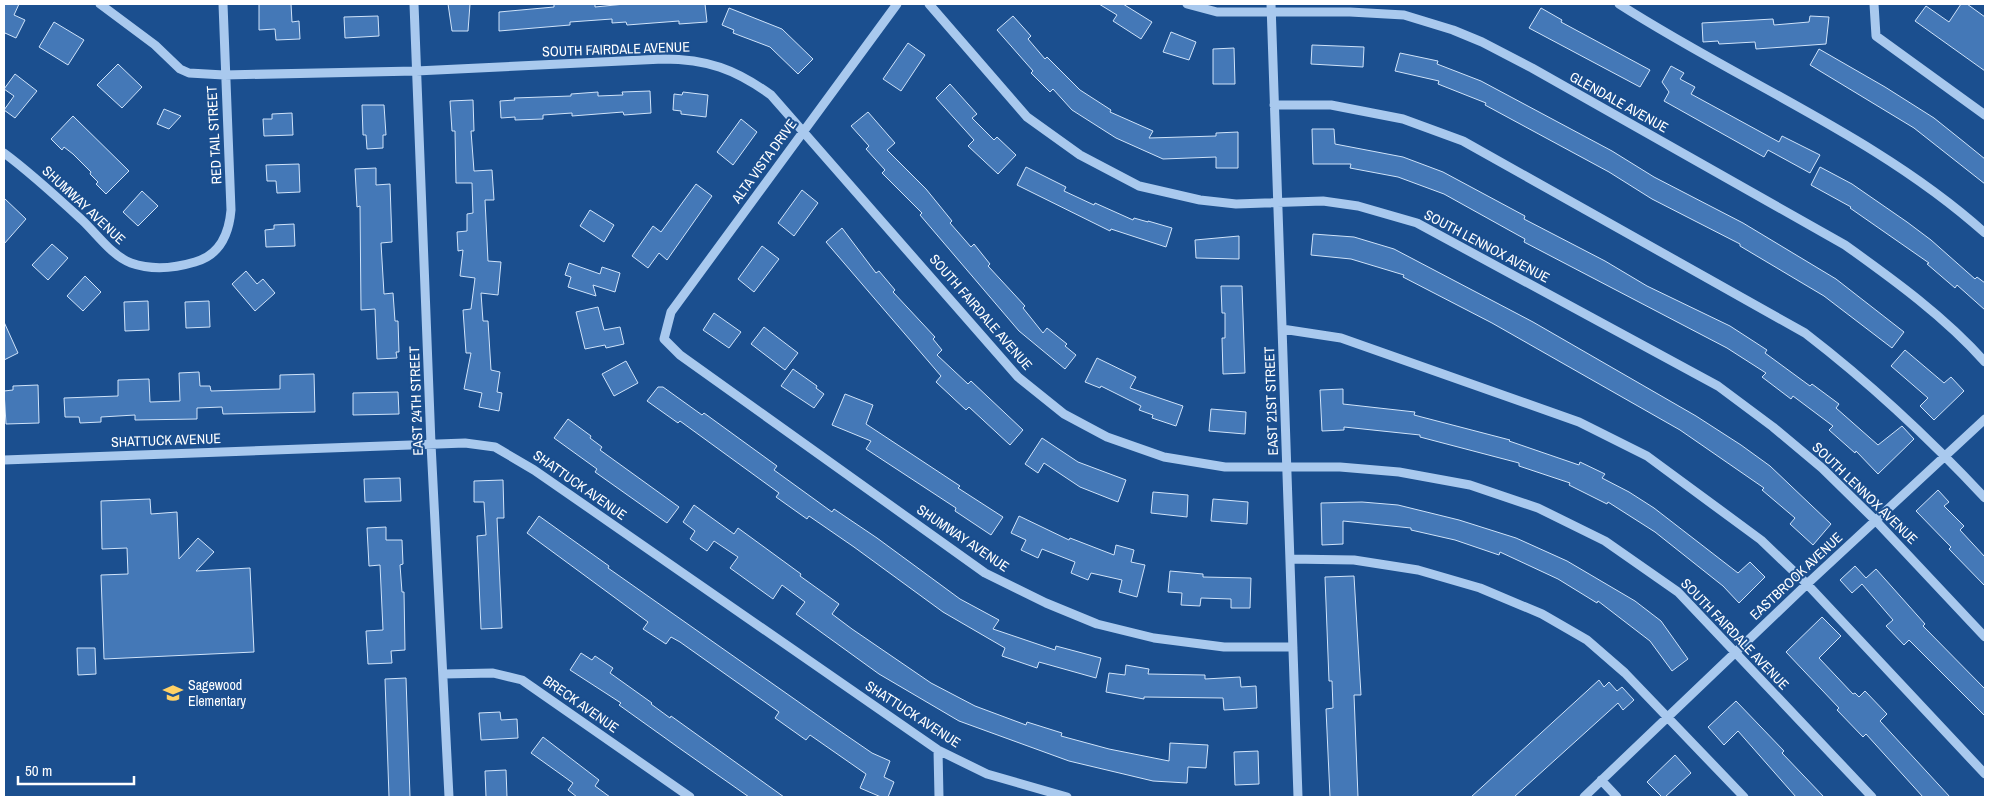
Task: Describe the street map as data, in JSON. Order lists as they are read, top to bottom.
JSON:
{
  "streets": {
    "street": [
      "SOUTH FAIRDALE AVENUE",
      "GLENDALE AVENUE",
      "RED TAIL STREET",
      "ALTA VISTA DRIVE",
      "SHUMWAY AVENUE",
      "SOUTH LENNOX AVENUE",
      "EAST 24TH STREET",
      "EAST 21ST STREET",
      "SHATTUCK AVENUE",
      "EASTBROOK AVENUE",
      "BRECK AVENUE"
    ]
  },
  "crossings": [
    ["SOUTH FAIRDALE AVENUE", "RED TAIL STREET"],
    ["SOUTH FAIRDALE AVENUE", "ALTA VISTA DRIVE"],
    ["SOUTH FAIRDALE AVENUE", "EAST 24TH STREET"],
    ["SOUTH FAIRDALE AVENUE", "EAST 21ST STREET"],
    ["SOUTH FAIRDALE AVENUE", "EASTBROOK AVENUE"],
    ["GLENDALE AVENUE", "EAST 21ST STREET"],
    ["RED TAIL STREET", "SHUMWAY AVENUE"],
    ["ALTA VISTA DRIVE", "SHUMWAY AVENUE"],
    ["SHUMWAY AVENUE", "EAST 21ST STREET"],
    ["SOUTH LENNOX AVENUE", "EAST 21ST STREET"],
    ["SOUTH LENNOX AVENUE", "EASTBROOK AVENUE"],
    ["EAST 24TH STREET", "SHATTUCK AVENUE"],
    ["EAST 24TH STREET", "BRECK AVENUE"]
  ],
  "places": {
    "school or university": ["Sagewood Elementary"]
  },
  "scale_bar": "50 m"
}
